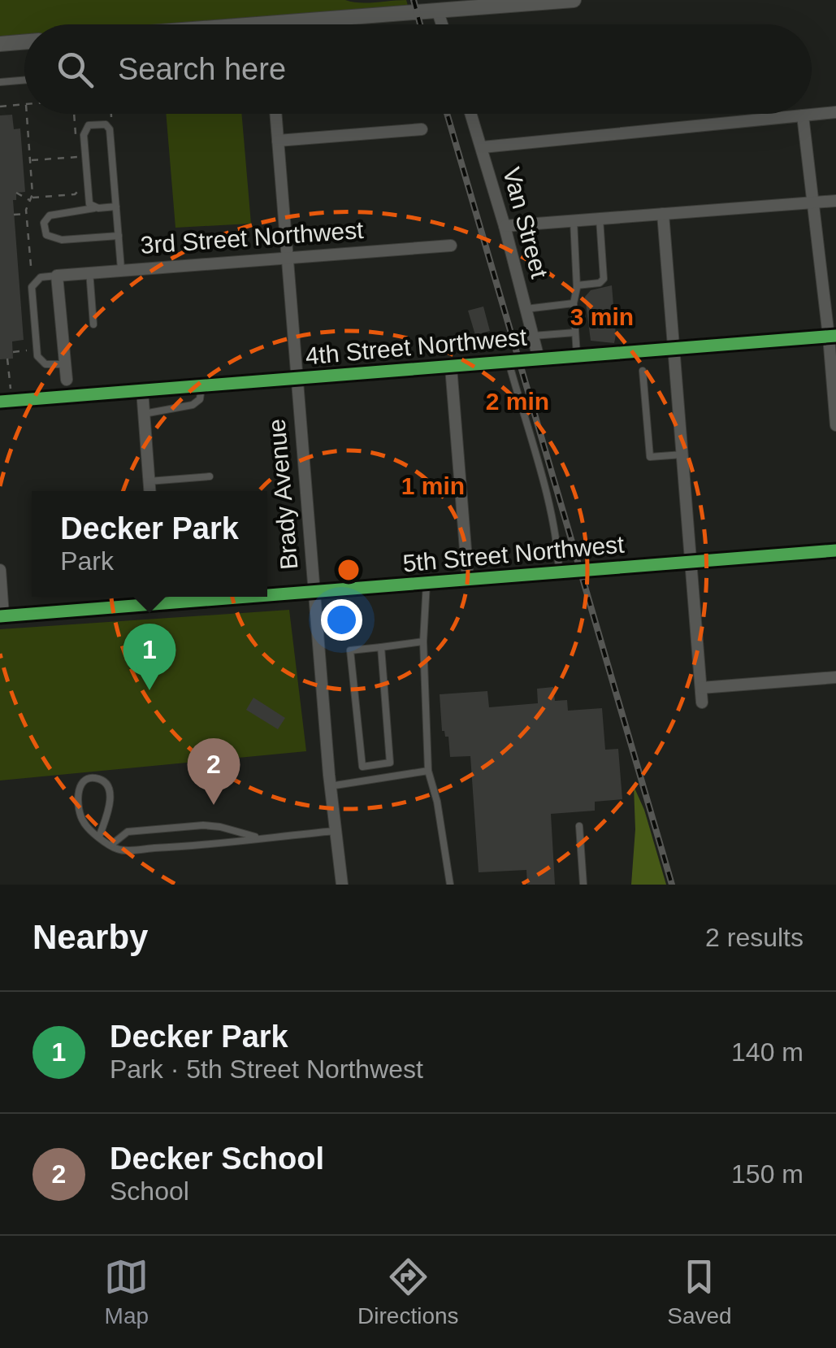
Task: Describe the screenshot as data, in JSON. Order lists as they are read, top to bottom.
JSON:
{
  "streets": {
    "street": [
      "Van Street",
      "3rd Street Northwest",
      "4th Street Northwest",
      "Brady Avenue",
      "5th Street Northwest"
    ]
  },
  "crossings": [
    ["Van Street", "4th Street Northwest"],
    ["3rd Street Northwest", "Brady Avenue"],
    ["4th Street Northwest", "Brady Avenue"],
    ["Brady Avenue", "5th Street Northwest"]
  ],
  "page": {
    "search": "Search here",
    "popup": ["Decker Park", "Park"],
    "pins": ["1", "2"],
    "heading": ["Nearby", "2 results"],
    "list": [
      {
        "mark": "1",
        "name": "Decker Park",
        "note": "Park · 5th Street Northwest",
        "value": "140 m"
      },
      {
        "mark": "2",
        "name": "Decker School",
        "note": "School",
        "value": "150 m"
      }
    ],
    "nav": ["Map", "Directions", "Saved"]
  },
  "rings": ["3 min", "2 min", "1 min"]
}
